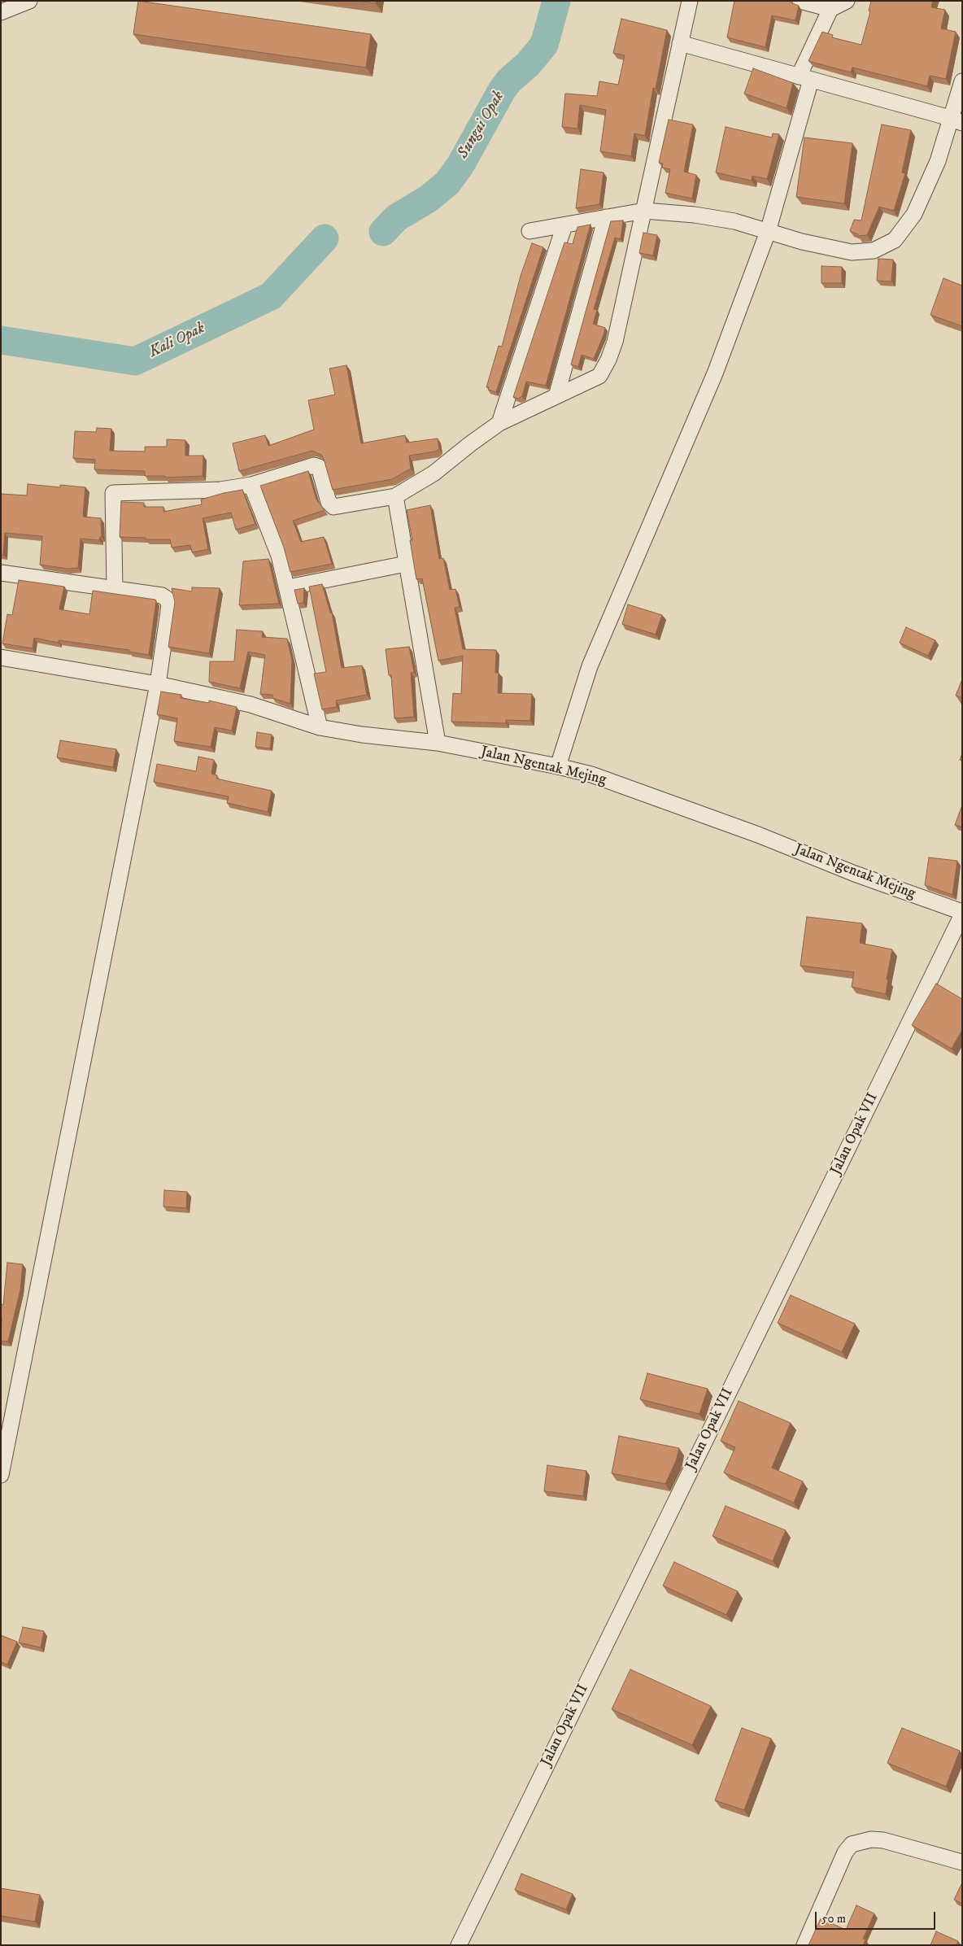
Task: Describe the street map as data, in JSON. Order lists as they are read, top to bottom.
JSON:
{
  "streets": {
    "street": ["Jalan Ngentak Mejing", "Jalan Opak VII"]
  },
  "crossings": [
    ["Jalan Ngentak Mejing", "Jalan Opak VII"]
  ],
  "water": ["Sungai Opak", "Kali Opak"],
  "scale_bar": "50 m"
}
